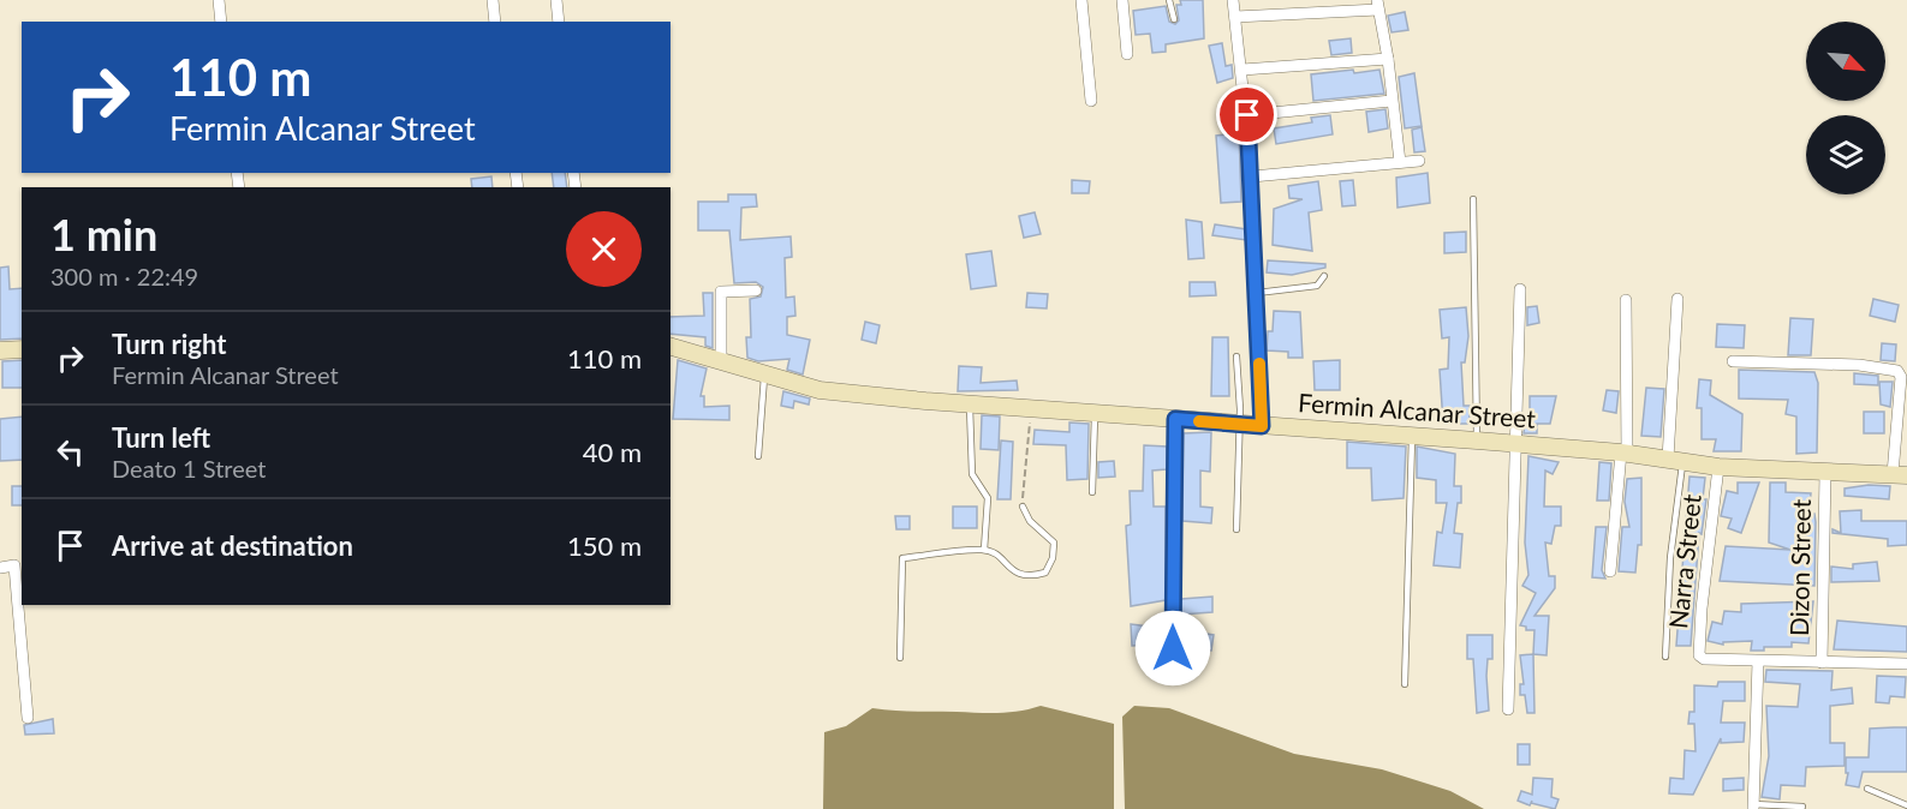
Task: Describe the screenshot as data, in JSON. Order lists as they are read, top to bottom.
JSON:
{
  "streets": {
    "main road": ["Fermin Alcanar Street"],
    "street": ["Narra Street", "Dizon Street"]
  },
  "crossings": [
    ["Fermin Alcanar Street", "Narra Street"],
    ["Fermin Alcanar Street", "Dizon Street"]
  ],
  "north": "bottom right",
  "page": {
    "turn": ["110 m", "Fermin Alcanar Street"],
    "heading": ["1 min", "300 m · 22:49"],
    "list": [
      {
        "name": "Turn right",
        "note": "Fermin Alcanar Street",
        "value": "110 m"
      },
      {
        "name": "Turn left",
        "note": "Deato 1 Street",
        "value": "40 m"
      },
      {
        "name": "Arrive at destination",
        "value": "150 m"
      }
    ]
  }
}
